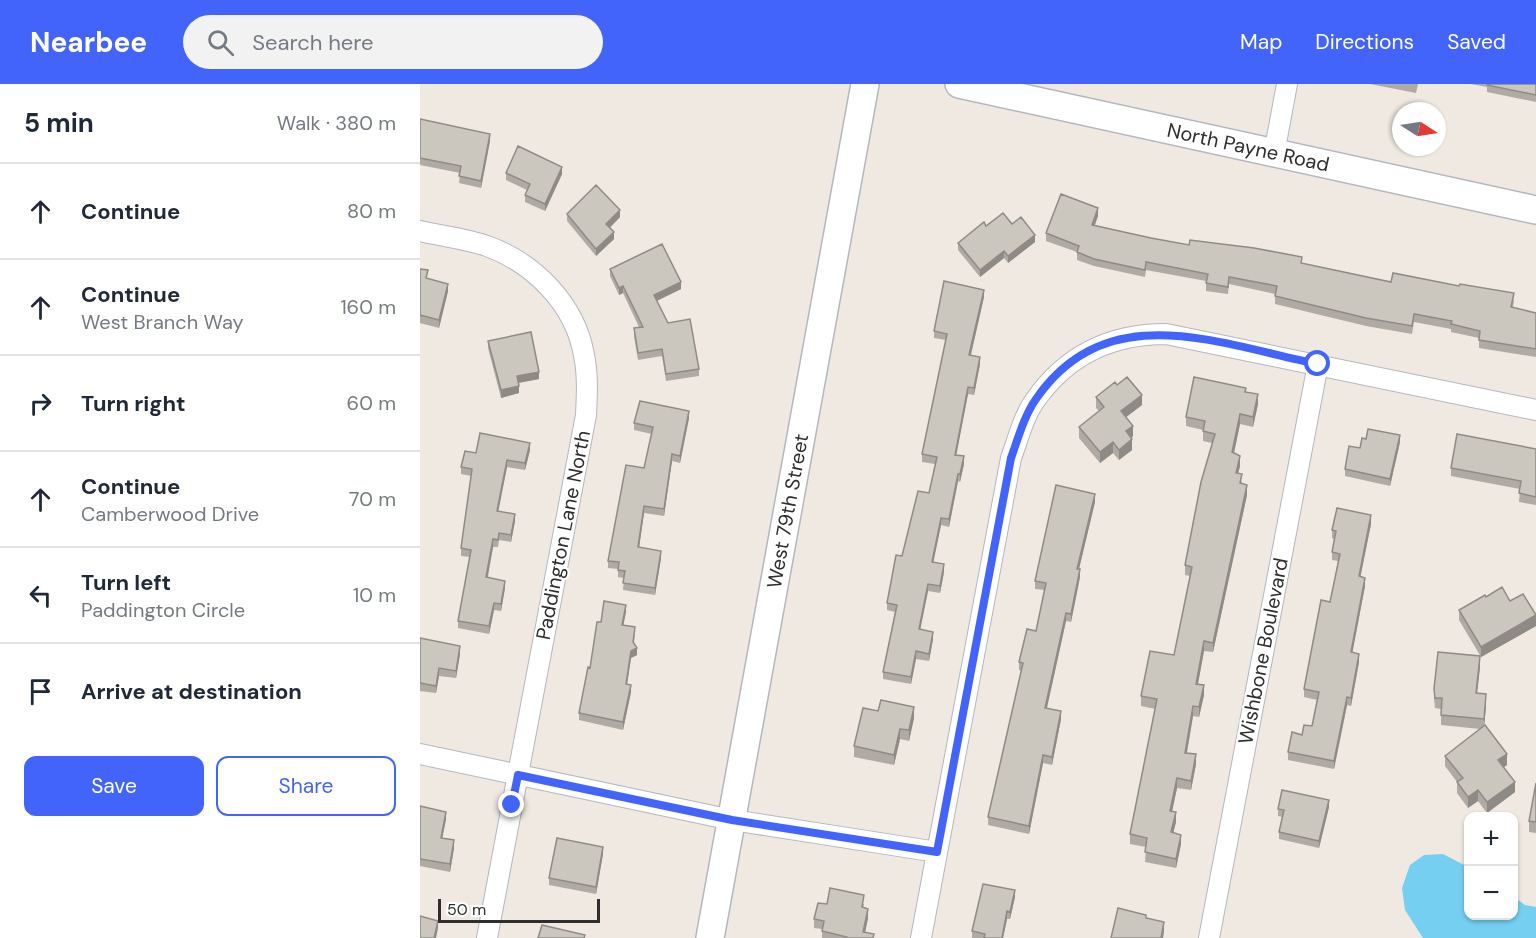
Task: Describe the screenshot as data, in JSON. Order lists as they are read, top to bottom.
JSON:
{
  "streets": {
    "main road": ["North Payne Road", "West 79th Street"],
    "street": ["Paddington Lane North", "Wishbone Boulevard"]
  },
  "scale_bar": "50 m",
  "north": "right",
  "page": {
    "header": "Nearbee",
    "search": "Search here",
    "nav": ["Map", "Directions", "Saved"],
    "heading": ["5 min", "Walk · 380 m"],
    "list": [
      ["Continue", "80 m"],
      ["Continue", "West Branch Way", "160 m"],
      ["Turn right", "60 m"],
      ["Continue", "Camberwood Drive", "70 m"],
      ["Turn left", "Paddington Circle", "10 m"],
      "Arrive at destination"
    ],
    "buttons": ["Save", "Share"],
    "map_buttons": ["+", "−"],
    "scale": "50 m"
  }
}
